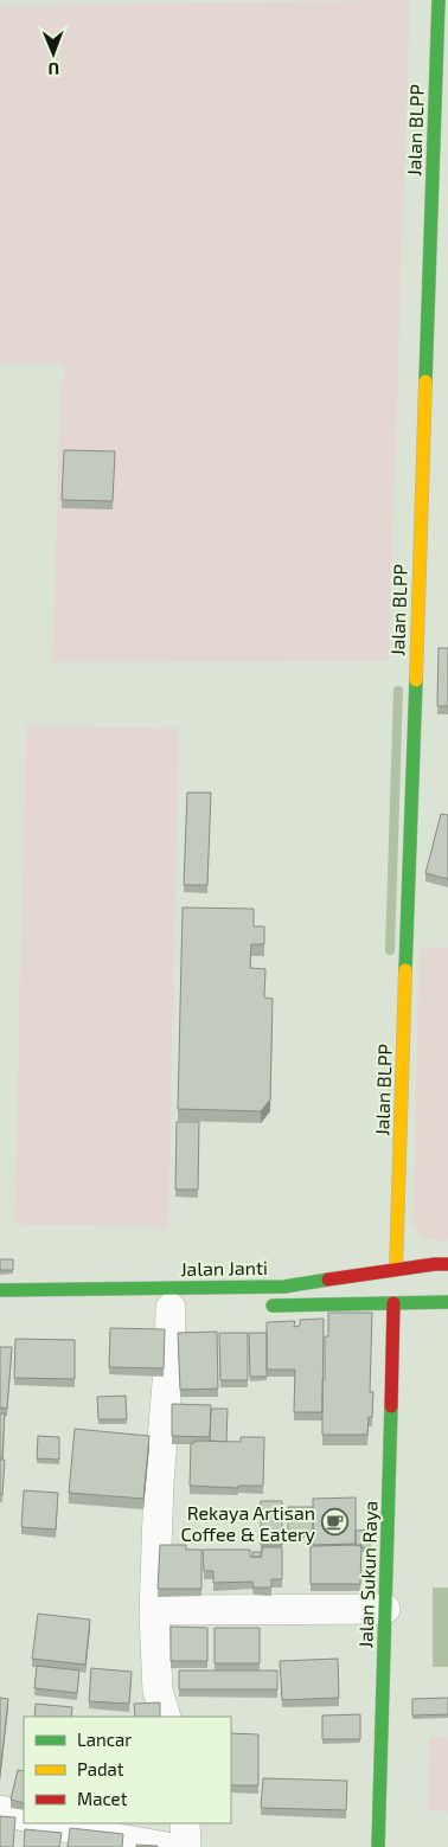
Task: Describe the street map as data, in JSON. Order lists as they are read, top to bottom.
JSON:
{
  "streets": {
    "street": ["Jalan BLPP", "Jalan Janti", "Jalan Sukun Raya"]
  },
  "crossings": [
    ["Jalan BLPP", "Jalan Janti"],
    ["Jalan Janti", "Jalan Sukun Raya"]
  ],
  "places": {
    "cafe": ["Rekaya Artisan Coffee & Eatery"]
  },
  "legend": ["Lancar", "Padat", "Macet"],
  "north": "bottom"
}
